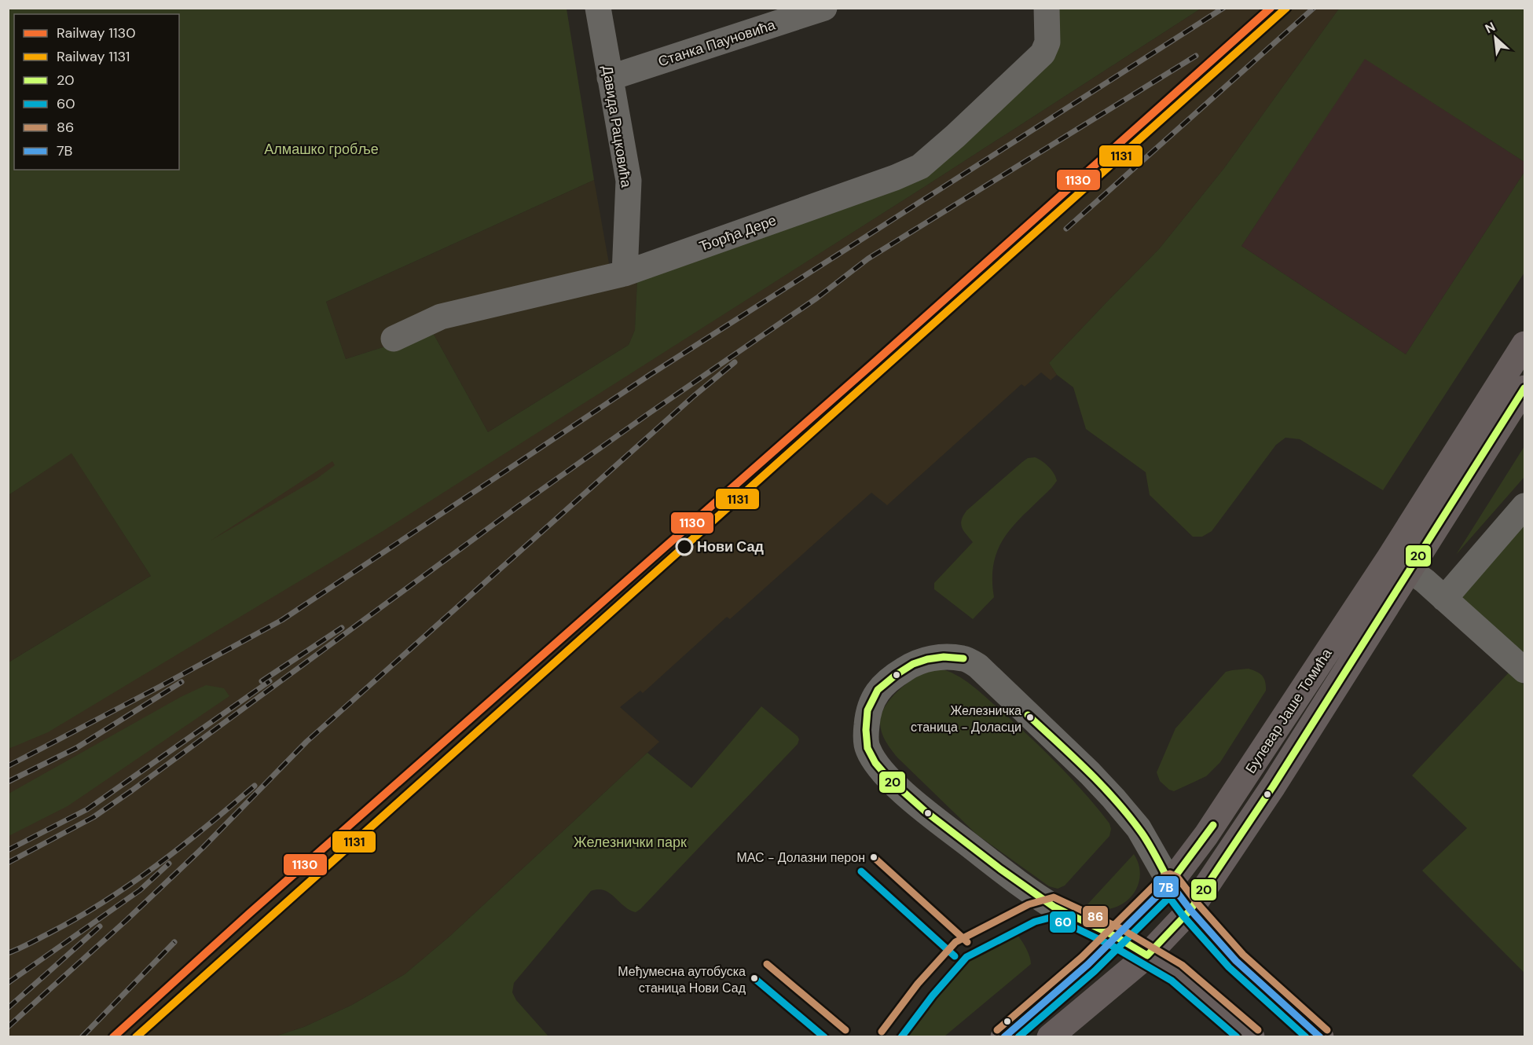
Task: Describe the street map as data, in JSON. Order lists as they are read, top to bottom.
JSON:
{
  "streets": {
    "main road": ["Булевар Јаше Томића"],
    "street": ["Станка Пауновића", "Давида Рацковића", "Ђорђа Дере"]
  },
  "crossings": [
    ["Станка Пауновића", "Давида Рацковића"],
    ["Давида Рацковића", "Ђорђа Дере"]
  ],
  "parks": ["Алмашко гробље", "Железнички парк"],
  "places": [
    "Нови Сад",
    "Железничка станица - Доласци",
    "МАС - Долазни перон",
    "Међумесна аутобуска станица Нови Сад"
  ],
  "lines": [
    "rail line 1130",
    "rail line 1131",
    "transit line 20",
    "transit line 86",
    "transit line 60",
    "transit line 7B"
  ],
  "legend": [
    "Railway 1130",
    "Railway 1131",
    "20",
    "60",
    "86",
    "7B"
  ],
  "north": "top left"
}
